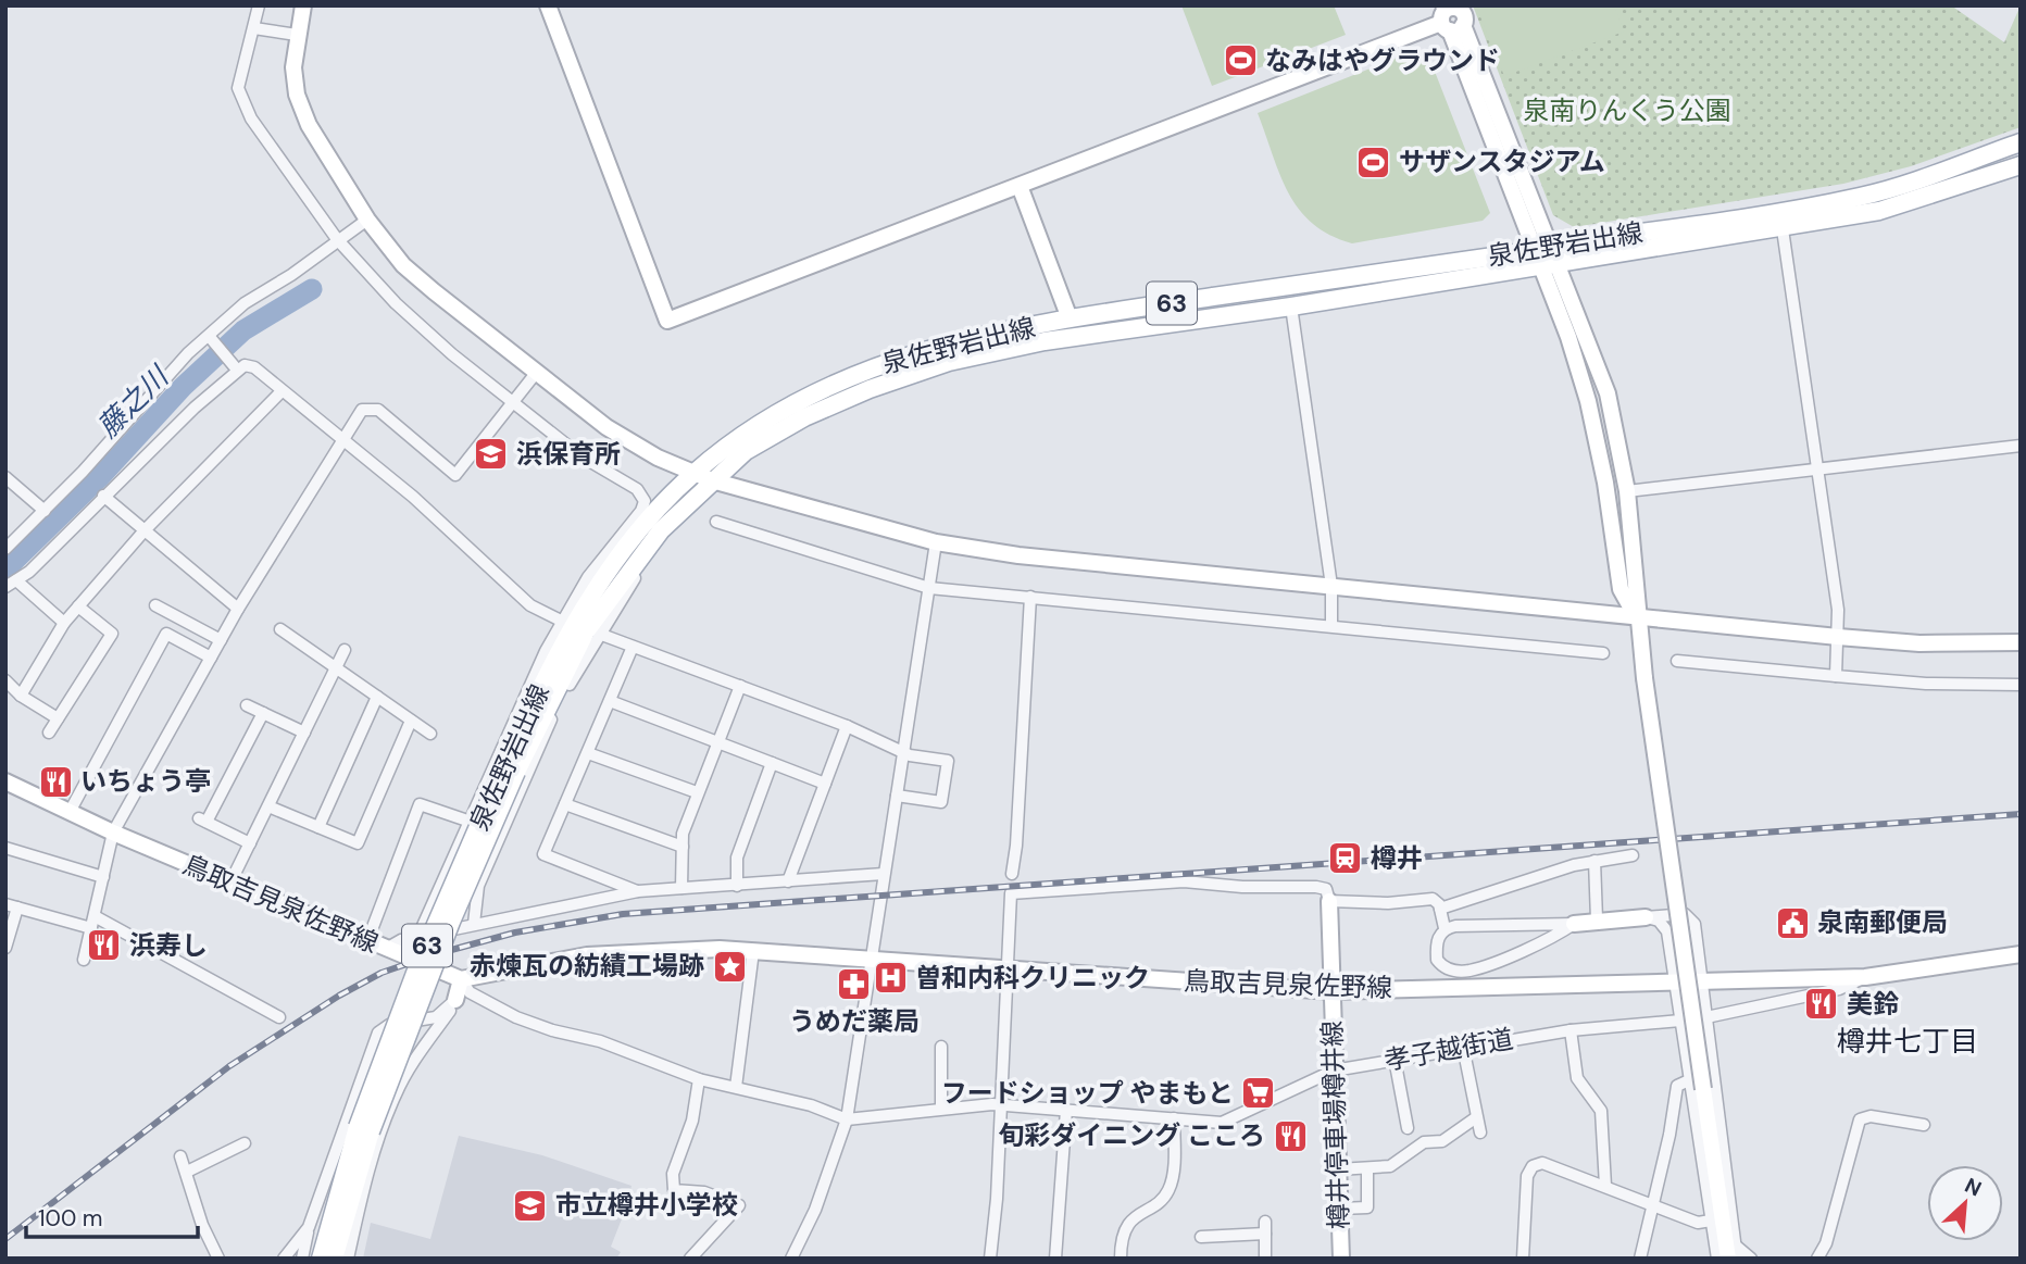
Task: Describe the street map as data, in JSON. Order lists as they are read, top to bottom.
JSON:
{
  "streets": {
    "main road": ["泉佐野岩出線", "63"],
    "street": ["鳥取吉見泉佐野線", "孝子越街道", "樽井停車場樽井線"]
  },
  "crossings": [
    ["鳥取吉見泉佐野線", "樽井停車場樽井線"],
    ["孝子越街道", "樽井停車場樽井線"]
  ],
  "districts": ["樽井七丁目"],
  "water": ["藤之川"],
  "parks": ["泉南りんくう公園"],
  "places": {
    "sports": ["なみはやグラウンド", "サザンスタジアム"],
    "school or university": ["浜保育所", "市立樽井小学校"],
    "restaurant": [
      "いちょう亭",
      "浜寿し",
      "美鈴",
      "旬彩ダイニング こころ"
    ],
    "station": ["樽井"],
    "public building": ["泉南郵便局"],
    "place": ["赤煉瓦の紡績工場跡"],
    "hospital": ["曽和内科クリニック"],
    "pharmacy": ["うめだ薬局"],
    "supermarket": ["フードショップ やまもと"]
  },
  "scale_bar": "100 m",
  "north": "top right"
}
